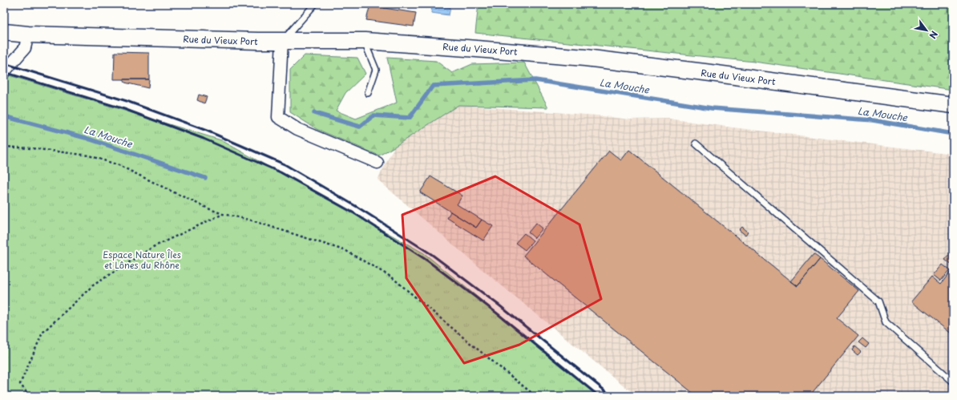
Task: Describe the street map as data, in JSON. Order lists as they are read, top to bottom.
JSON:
{
  "streets": {
    "main road": ["Rue du Vieux Port"]
  },
  "water": ["La Mouche"],
  "parks": ["Espace Nature Îles et Lônes du Rhône"],
  "north": "bottom right"
}
